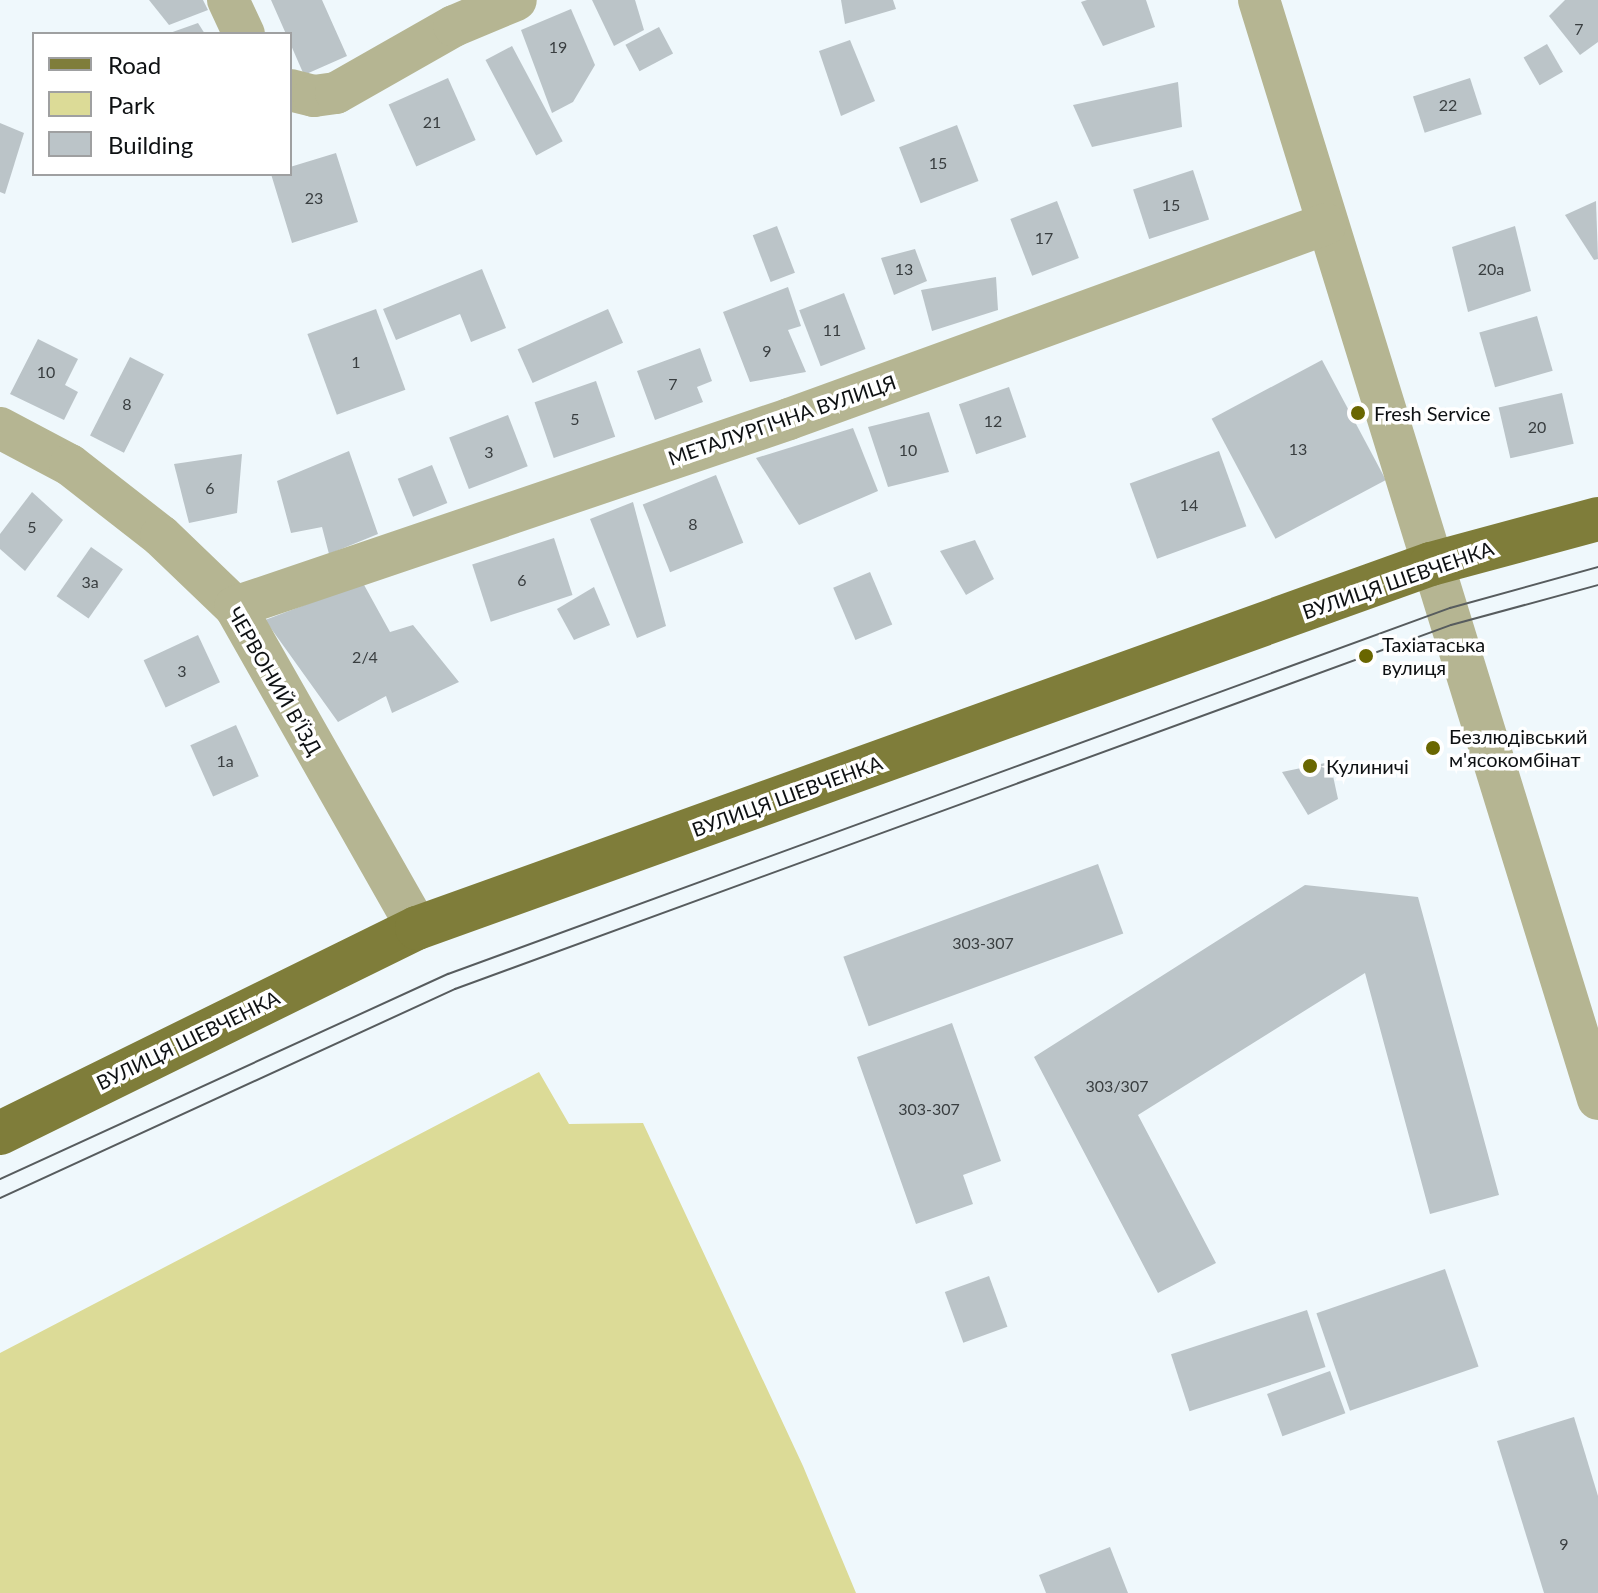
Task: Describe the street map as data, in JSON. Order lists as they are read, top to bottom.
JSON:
{
  "streets": {
    "main road": ["ВУЛИЦЯ ШЕВЧЕНКА"],
    "street": ["МЕТАЛУРГІЧНА ВУЛИЦЯ", "ЧЕРВОНИЙ В’ЇЗД"]
  },
  "crossings": [
    ["МЕТАЛУРГІЧНА ВУЛИЦЯ", "ЧЕРВОНИЙ В’ЇЗД"],
    ["ВУЛИЦЯ ШЕВЧЕНКА", "ЧЕРВОНИЙ В’ЇЗД"]
  ],
  "places": [
    "Fresh Service",
    "Тахіатаська вулиця",
    "Безлюдівський м'ясокомбінат",
    "Кулиничі"
  ],
  "house_numbers": [
    "7",
    "19",
    "22",
    "21",
    "15",
    "23",
    "15",
    "17",
    "13",
    "20а",
    "11",
    "9",
    "1",
    "10",
    "7",
    "8",
    "5",
    "12",
    "20",
    "13",
    "10",
    "3",
    "6",
    "14",
    "8",
    "5",
    "6",
    "3а",
    "2/4",
    "3",
    "1а",
    "303-307",
    "303/307",
    "303-307",
    "9"
  ],
  "legend": ["Road", "Park", "Building"]
}
